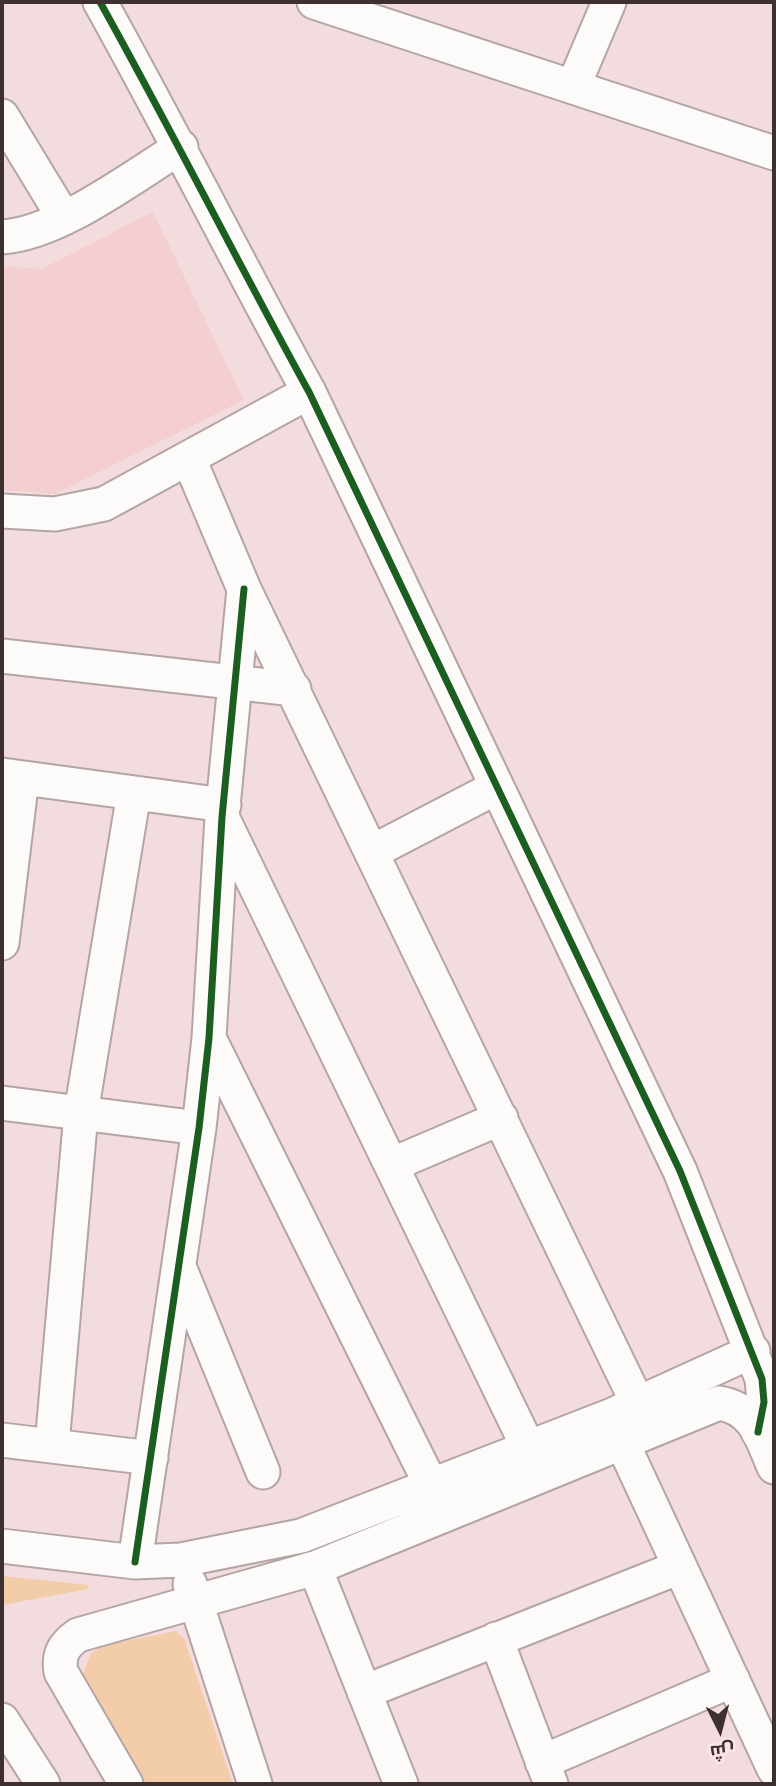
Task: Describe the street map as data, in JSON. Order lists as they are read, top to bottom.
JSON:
{
  "north": "bottom"
}
